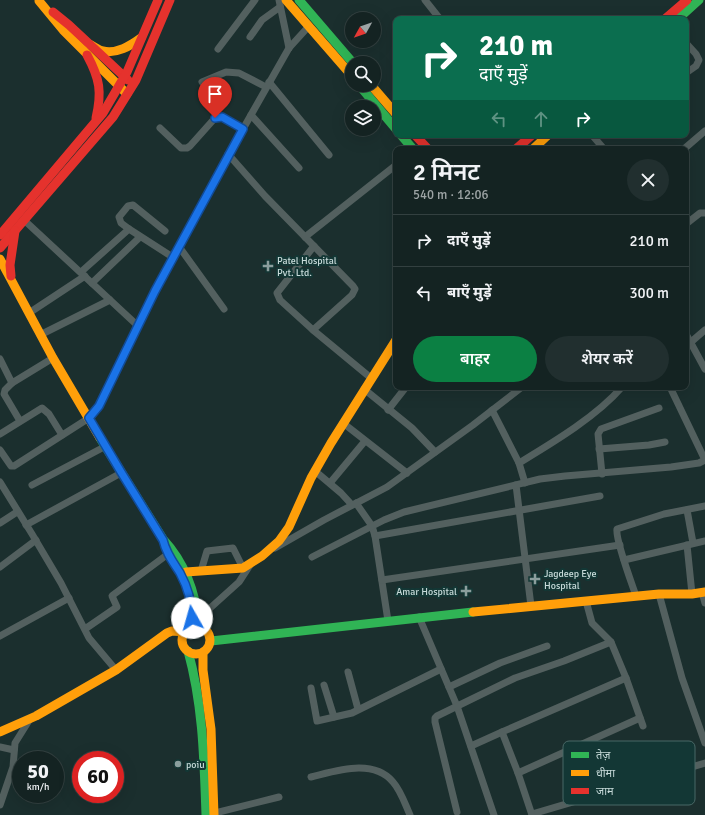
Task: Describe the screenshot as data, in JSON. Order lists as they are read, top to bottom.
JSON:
{
  "places": {
    "health": ["Patel Hospital Pvt. Ltd.", "Jagdeep Eye Hospital", "Amar Hospital"],
    "other": ["poiu"]
  },
  "legend": ["तेज़", "धीमा", "जाम"],
  "north": "bottom left",
  "page": {
    "turn": ["210 m", "दाएँ मुड़ें"],
    "heading": ["2 मिनट", "540 m · 12:06"],
    "list": [
      {
        "name": "दाएँ मुड़ें",
        "value": "210 m"
      },
      {
        "name": "बाएँ मुड़ें",
        "value": "300 m"
      }
    ],
    "buttons": ["बाहर", "शेयर करें"],
    "speed": "50 km/h",
    "limit": "60"
  }
}
